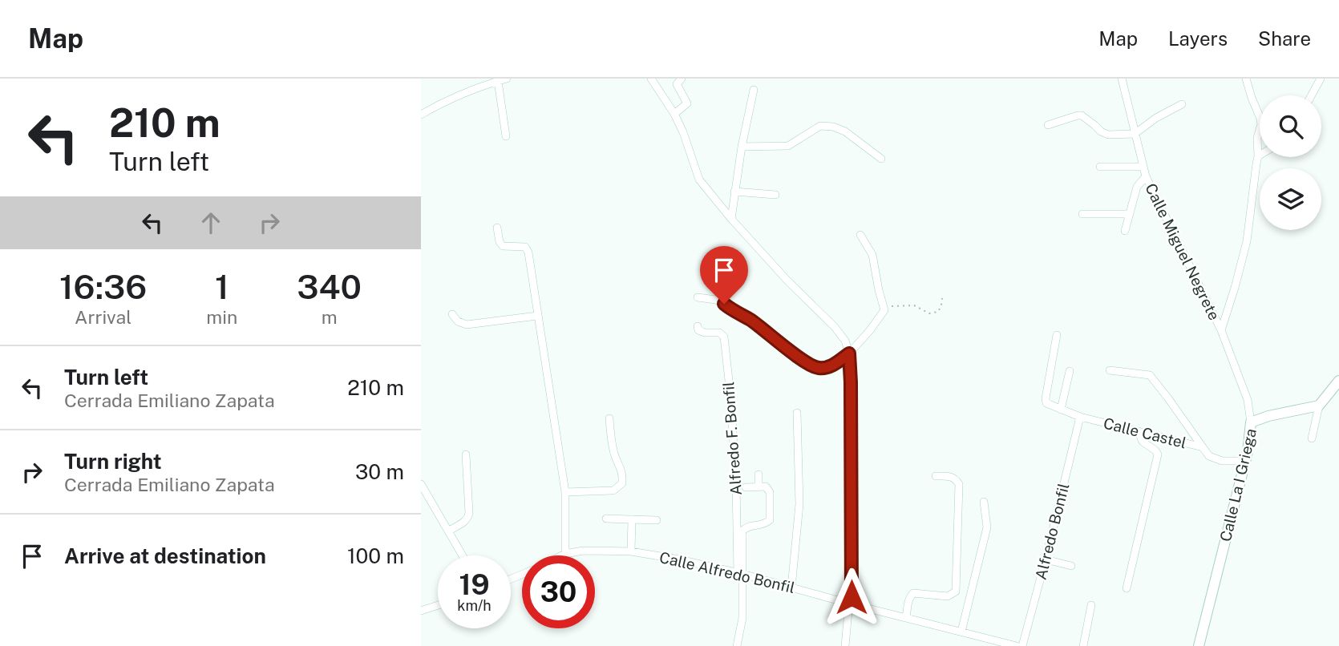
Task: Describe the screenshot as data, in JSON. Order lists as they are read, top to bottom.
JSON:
{
  "streets": {
    "street": [
      "Calle Miguel Negrete",
      "Calle Castel",
      "Alfredo F. Bonfil",
      "Calle La I Griega",
      "Alfredo Bonfil",
      "Calle Alfredo Bonfil"
    ]
  },
  "crossings": [
    ["Calle Miguel Negrete", "Calle La I Griega"],
    ["Calle Castel", "Calle La I Griega"],
    ["Calle Castel", "Alfredo Bonfil"],
    ["Alfredo F. Bonfil", "Calle Alfredo Bonfil"]
  ],
  "page": {
    "header": "Map",
    "nav": ["Map", "Layers", "Share"],
    "turn": ["210 m", "Turn left"],
    "eta": [
      "16:36",
      "Arrival",
      "1",
      "min",
      "340",
      "m"
    ],
    "list": [
      {
        "name": "Turn left",
        "note": "Cerrada Emiliano Zapata",
        "value": "210 m"
      },
      {
        "name": "Turn right",
        "note": "Cerrada Emiliano Zapata",
        "value": "30 m"
      },
      {
        "name": "Arrive at destination",
        "value": "100 m"
      }
    ],
    "speed": "19 km/h",
    "limit": "30"
  }
}
